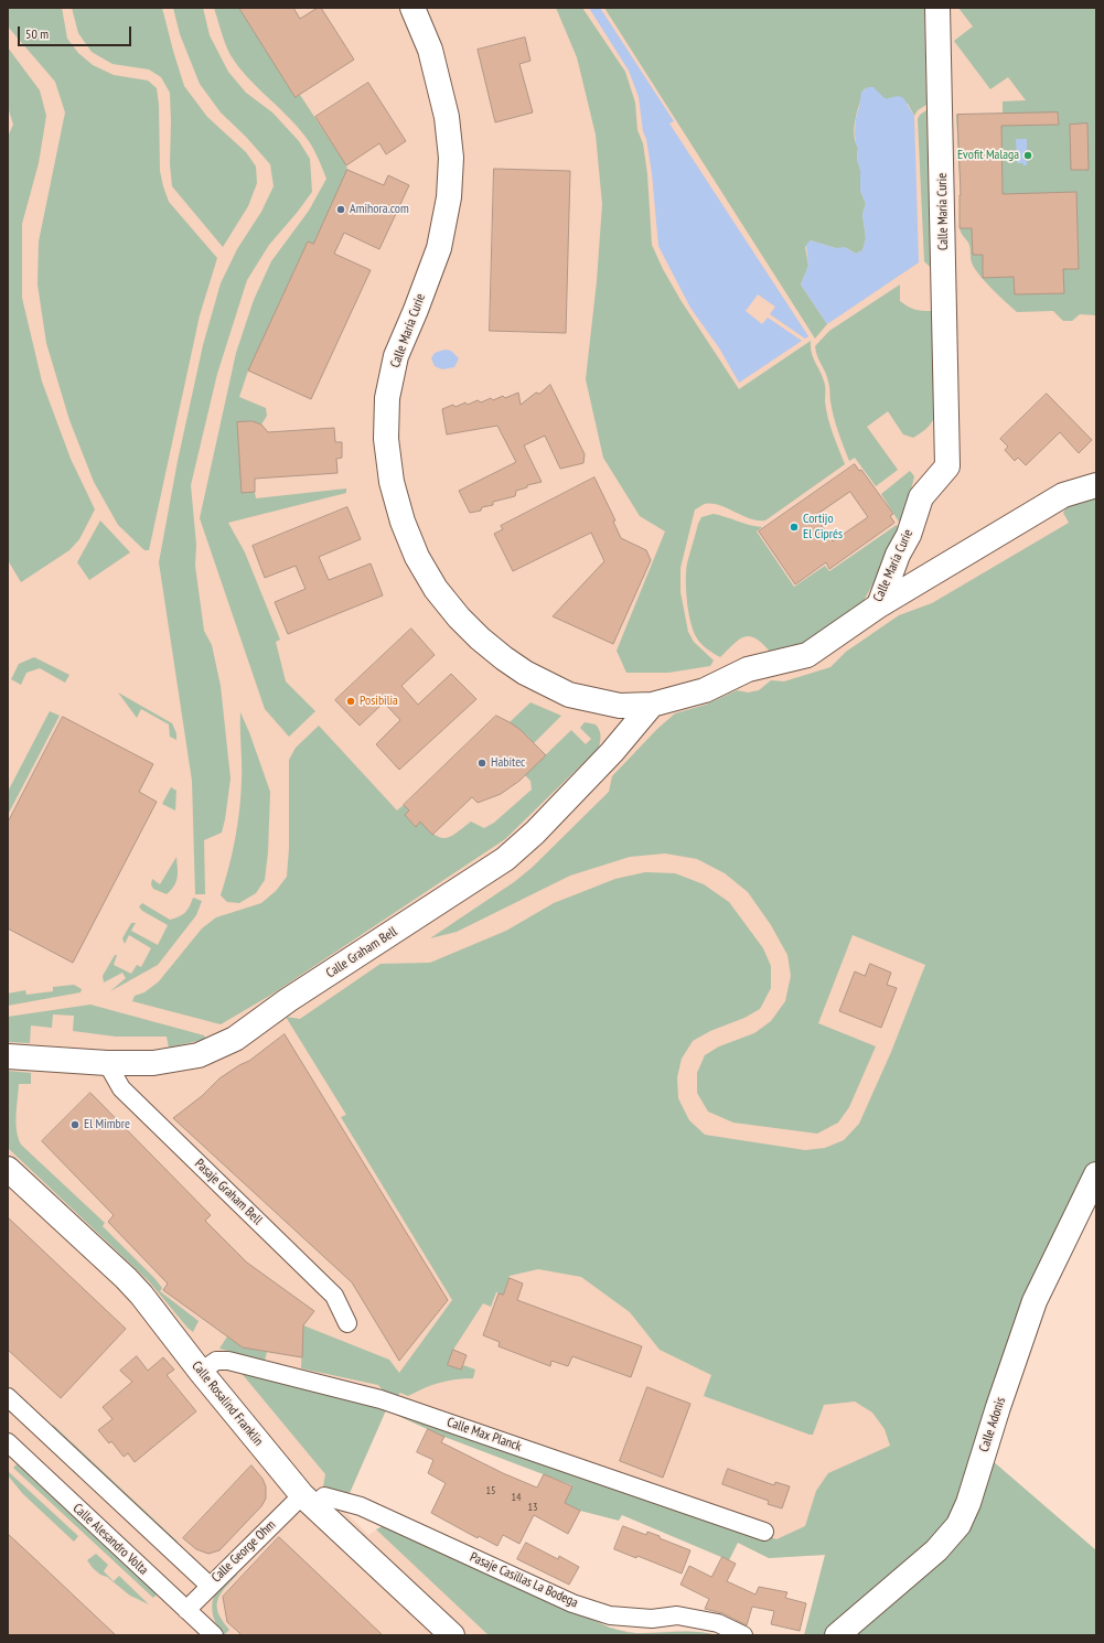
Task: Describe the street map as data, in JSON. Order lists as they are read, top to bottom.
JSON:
{
  "streets": {
    "street": [
      "Calle María Curie",
      "Calle Graham Bell",
      "Pasaje Graham Bell",
      "Calle Rosalind Franklin",
      "Calle Adonis",
      "Calle Max Planck",
      "Calle Alesandro Volta",
      "Calle George Ohm",
      "Pasaje Casillas La Bodega"
    ]
  },
  "crossings": [
    ["Calle María Curie", "Calle Graham Bell"],
    ["Calle Graham Bell", "Pasaje Graham Bell"],
    ["Calle Rosalind Franklin", "Calle Max Planck"],
    ["Calle Rosalind Franklin", "Calle George Ohm"],
    ["Calle Rosalind Franklin", "Pasaje Casillas La Bodega"],
    ["Calle Alesandro Volta", "Calle George Ohm"],
    ["Calle George Ohm", "Pasaje Casillas La Bodega"]
  ],
  "places": [
    "Evofit Malaga",
    "Amihora.com",
    "Cortijo El Ciprés",
    "Posibilia",
    "Habitec",
    "El Mimbre"
  ],
  "house_numbers": ["15", "14", "13"],
  "scale_bar": "50 m"
}
